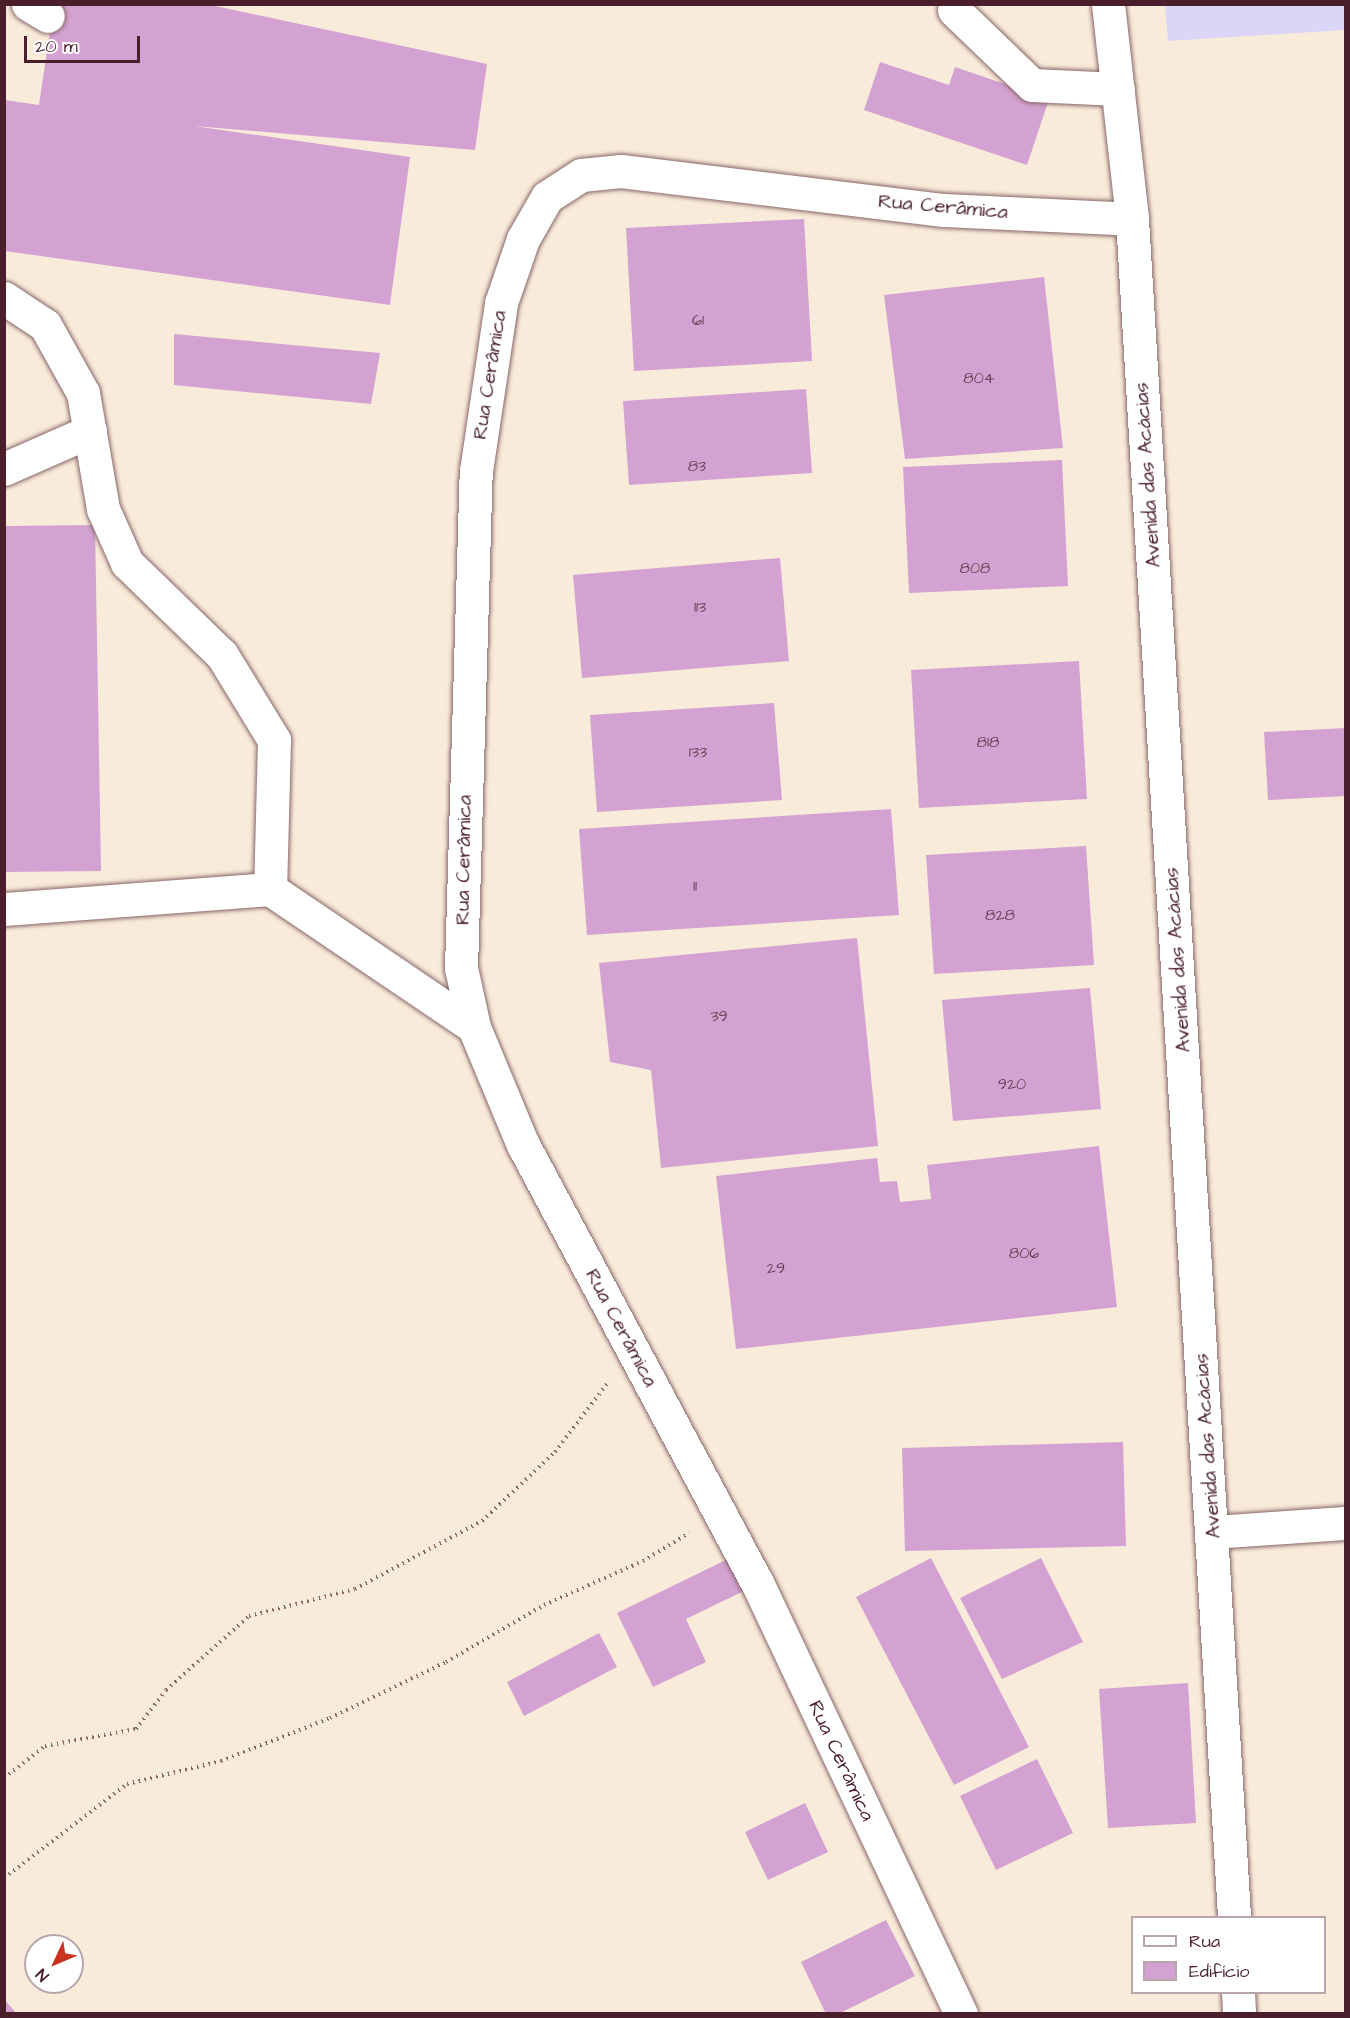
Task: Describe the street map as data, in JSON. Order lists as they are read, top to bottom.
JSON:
{
  "streets": {
    "street": ["Rua Cerâmica", "Avenida das Acácias"]
  },
  "crossings": [
    ["Rua Cerâmica", "Avenida das Acácias"]
  ],
  "house_numbers": [
    "61",
    "804",
    "83",
    "808",
    "113",
    "818",
    "133",
    "11",
    "828",
    "39",
    "920",
    "806",
    "29"
  ],
  "legend": ["Rua", "Edifício"],
  "scale_bar": "20 m",
  "north": "bottom left"
}
